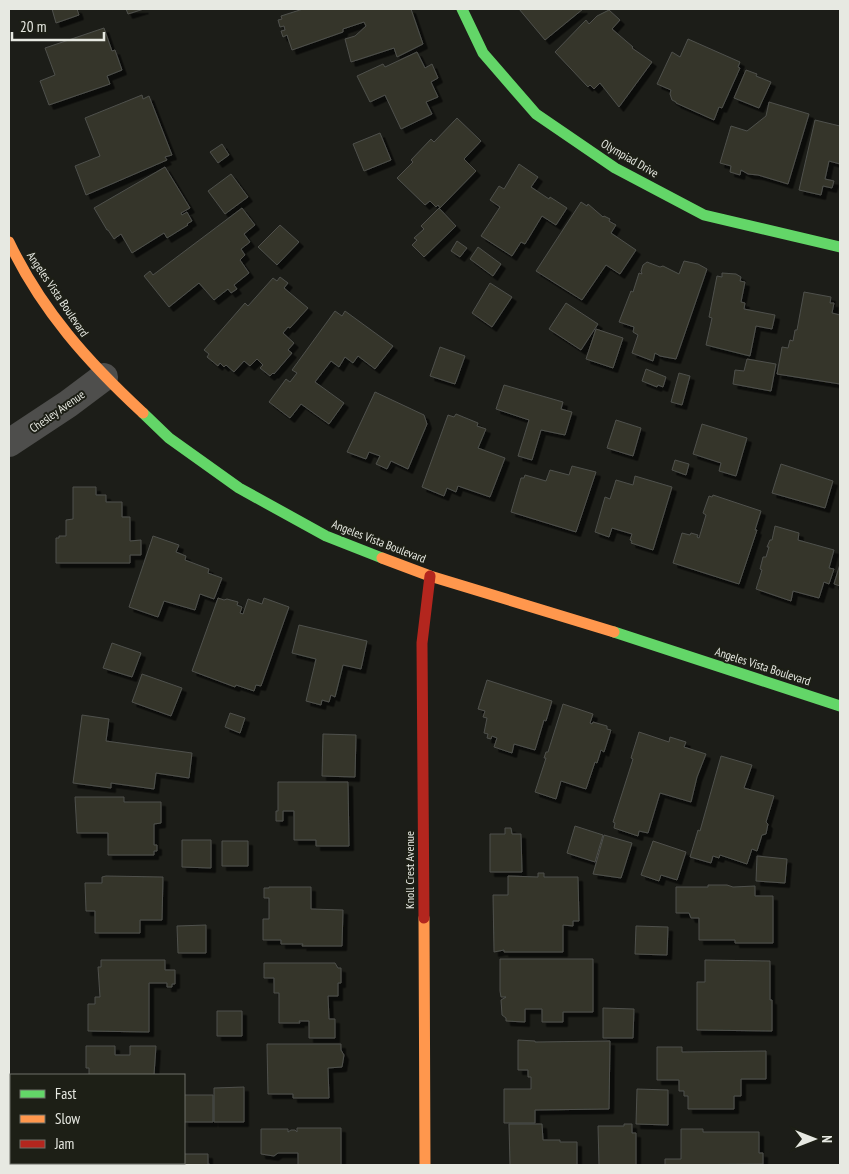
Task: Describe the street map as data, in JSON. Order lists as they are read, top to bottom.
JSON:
{
  "streets": {
    "street": [
      "Olympiad Drive",
      "Angeles Vista Boulevard",
      "Chesley Avenue",
      "Knoll Crest Avenue"
    ]
  },
  "crossings": [
    ["Angeles Vista Boulevard", "Chesley Avenue"],
    ["Angeles Vista Boulevard", "Knoll Crest Avenue"]
  ],
  "legend": ["Fast", "Slow", "Jam"],
  "scale_bar": "20 m",
  "north": "right"
}
